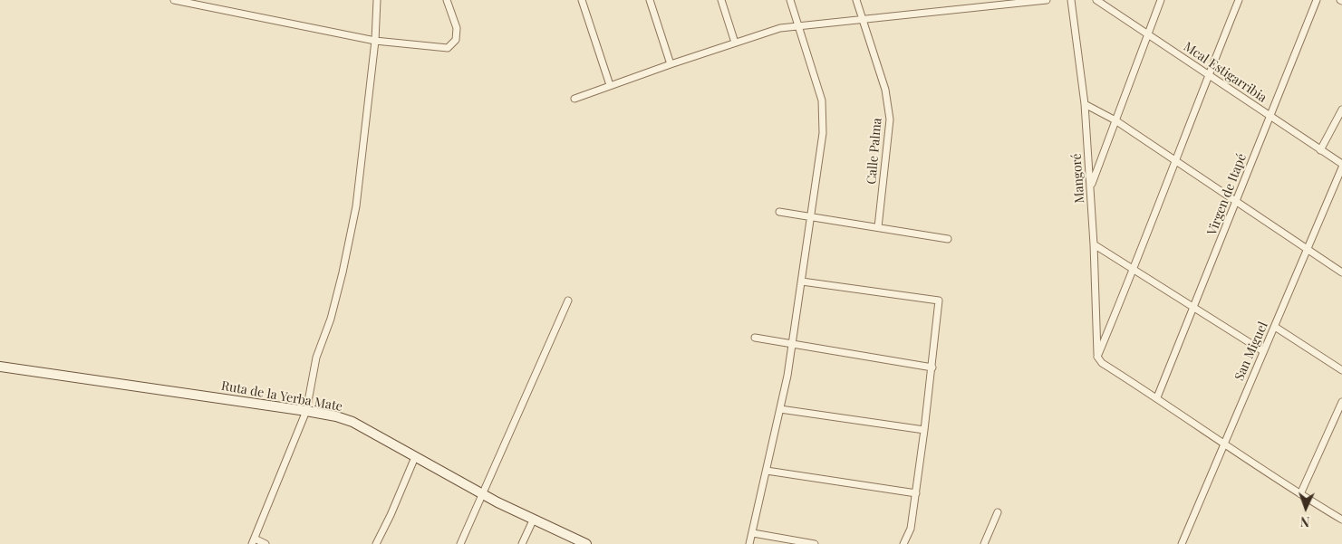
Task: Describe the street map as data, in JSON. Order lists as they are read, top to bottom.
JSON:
{
  "streets": {
    "main road": ["Ruta de la Yerba Mate"],
    "street": [
      "Mcal Estigarribia",
      "Calle Palma",
      "Mangoré",
      "Virgen de Itapé",
      "San Miguel"
    ]
  },
  "crossings": [
    ["Mcal Estigarribia", "Virgen de Itapé"]
  ],
  "north": "bottom"
}
